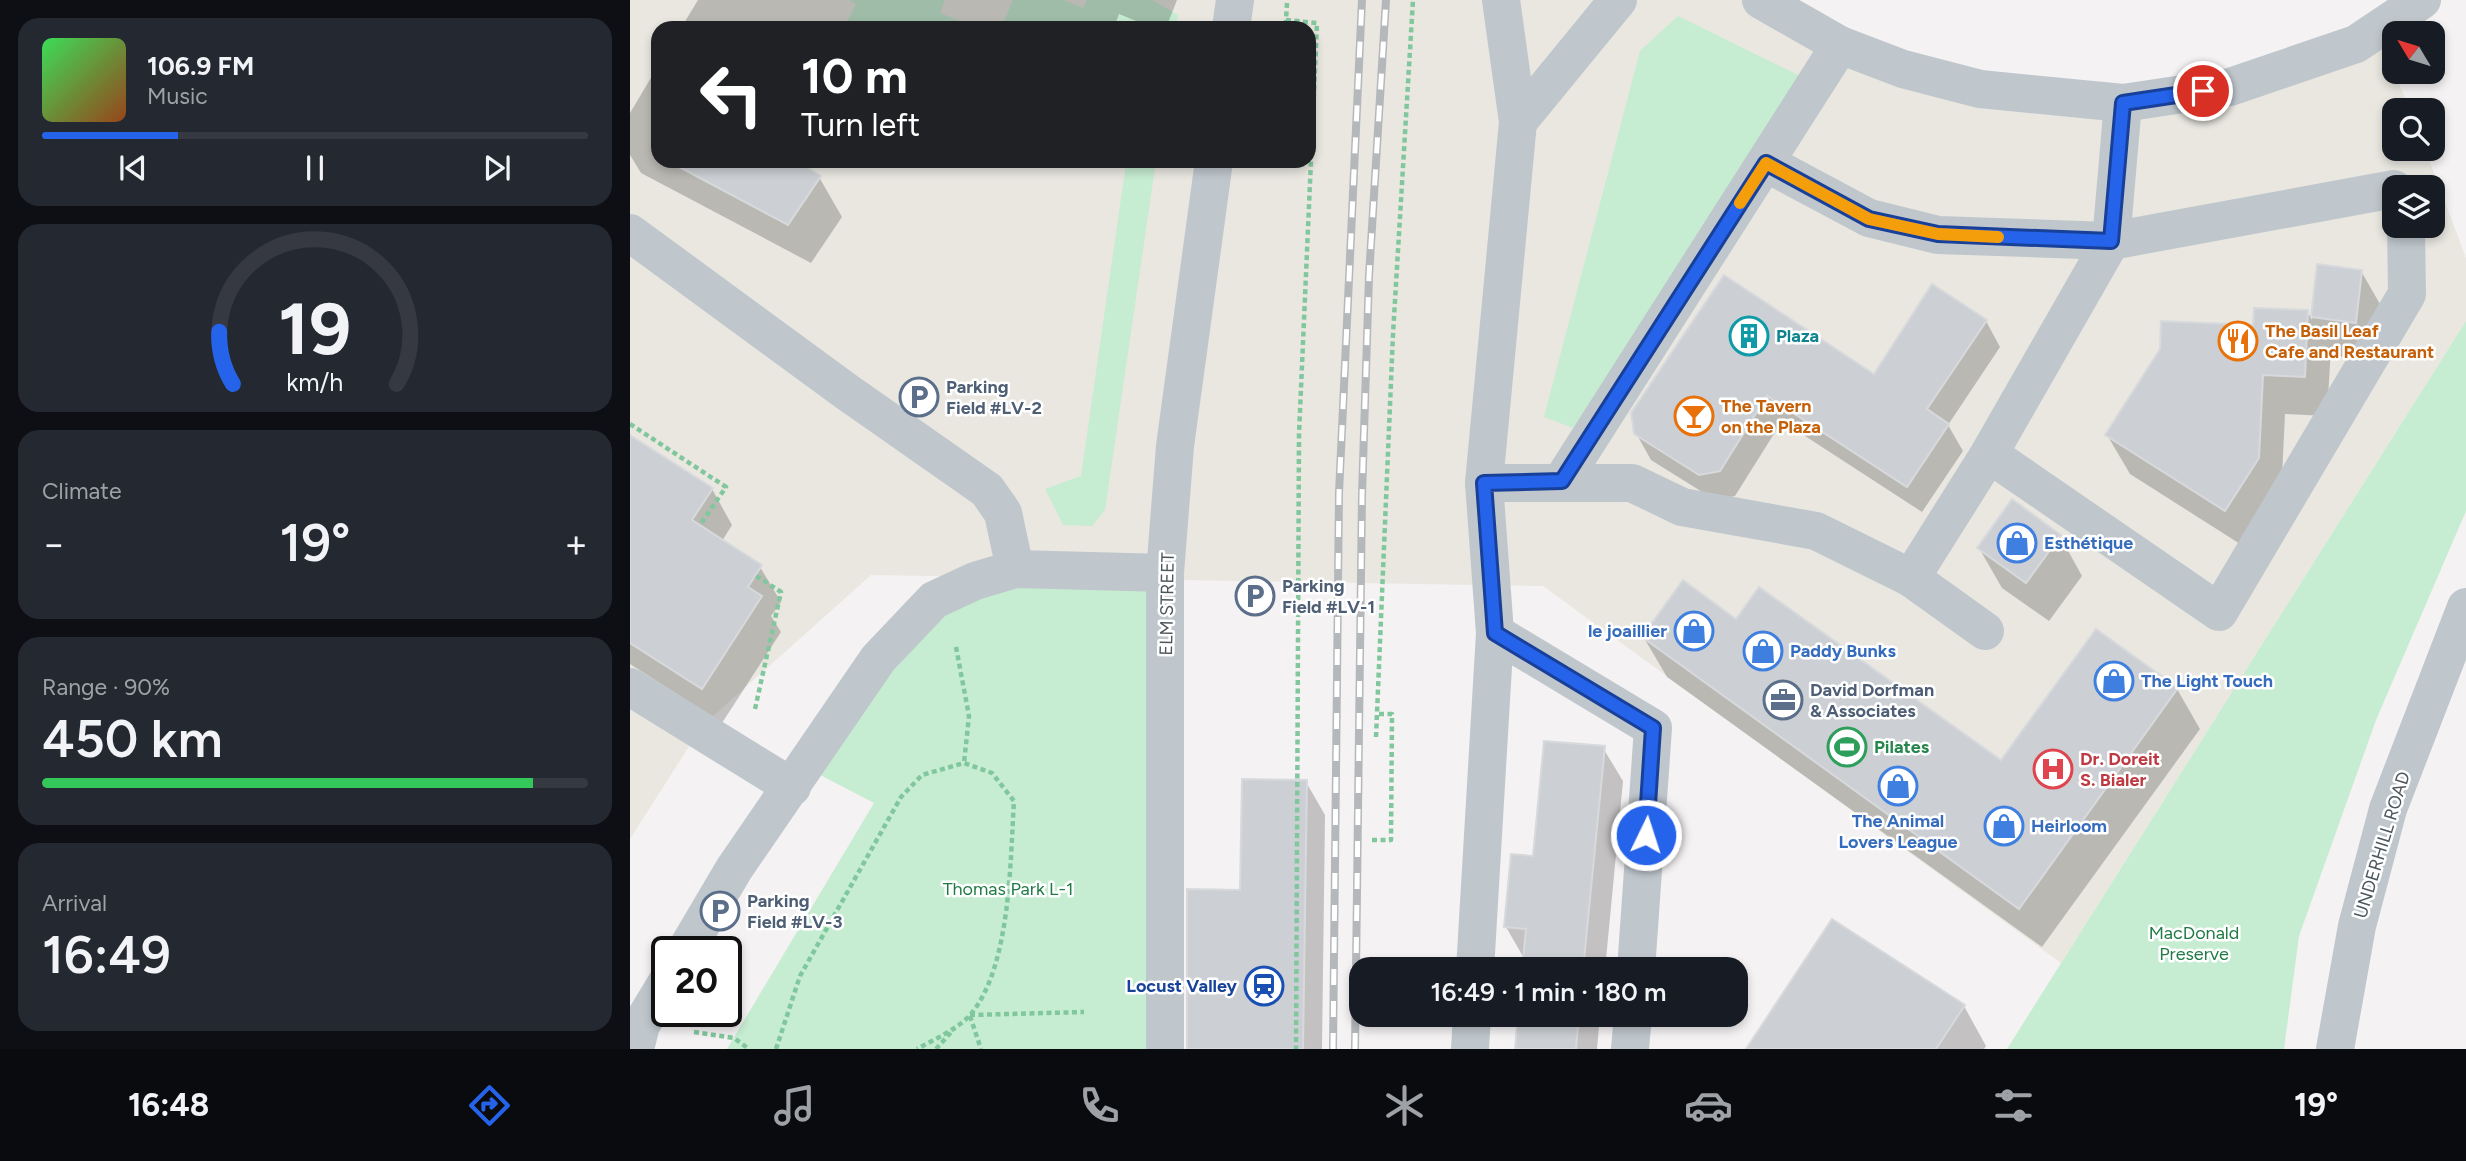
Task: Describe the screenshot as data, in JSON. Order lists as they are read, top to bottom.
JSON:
{
  "streets": {
    "street": ["ELM STREET", "UNDERHILL ROAD"]
  },
  "parks": ["Thomas Park L-1", "MacDonald Preserve"],
  "places": {
    "building": ["Plaza"],
    "restaurant": ["The Basil Leaf Cafe and Restaurant"],
    "parking": ["Parking Field #LV-2", "Parking Field #LV-1", "Parking Field #LV-3"],
    "bar": ["The Tavern on the Plaza"],
    "shop": [
      "Esthétique",
      "le joaillier",
      "Paddy Bunks",
      "The Light Touch",
      "The Animal Lovers League",
      "Heirloom"
    ],
    "office": ["David Dorfman & Associates"],
    "sports": ["Pilates"],
    "hospital": ["Dr. Doreit S. Bialer"],
    "station": ["Locust Valley"]
  },
  "north": "top left",
  "page": {
    "turn": ["10 m", "Turn left"],
    "song": ["106.9 FM", "Music"],
    "tile": [
      "Climate",
      ["Range · 90%", "450 km"],
      ["Arrival", "16:49"]
    ],
    "heat": ["−", "19°", "+"],
    "limit": "20",
    "trip": "16:49 · 1 min · 180 m",
    "tabs": ["16:48", "19°"],
    "gauge": ["19", "km/h"]
  }
}
